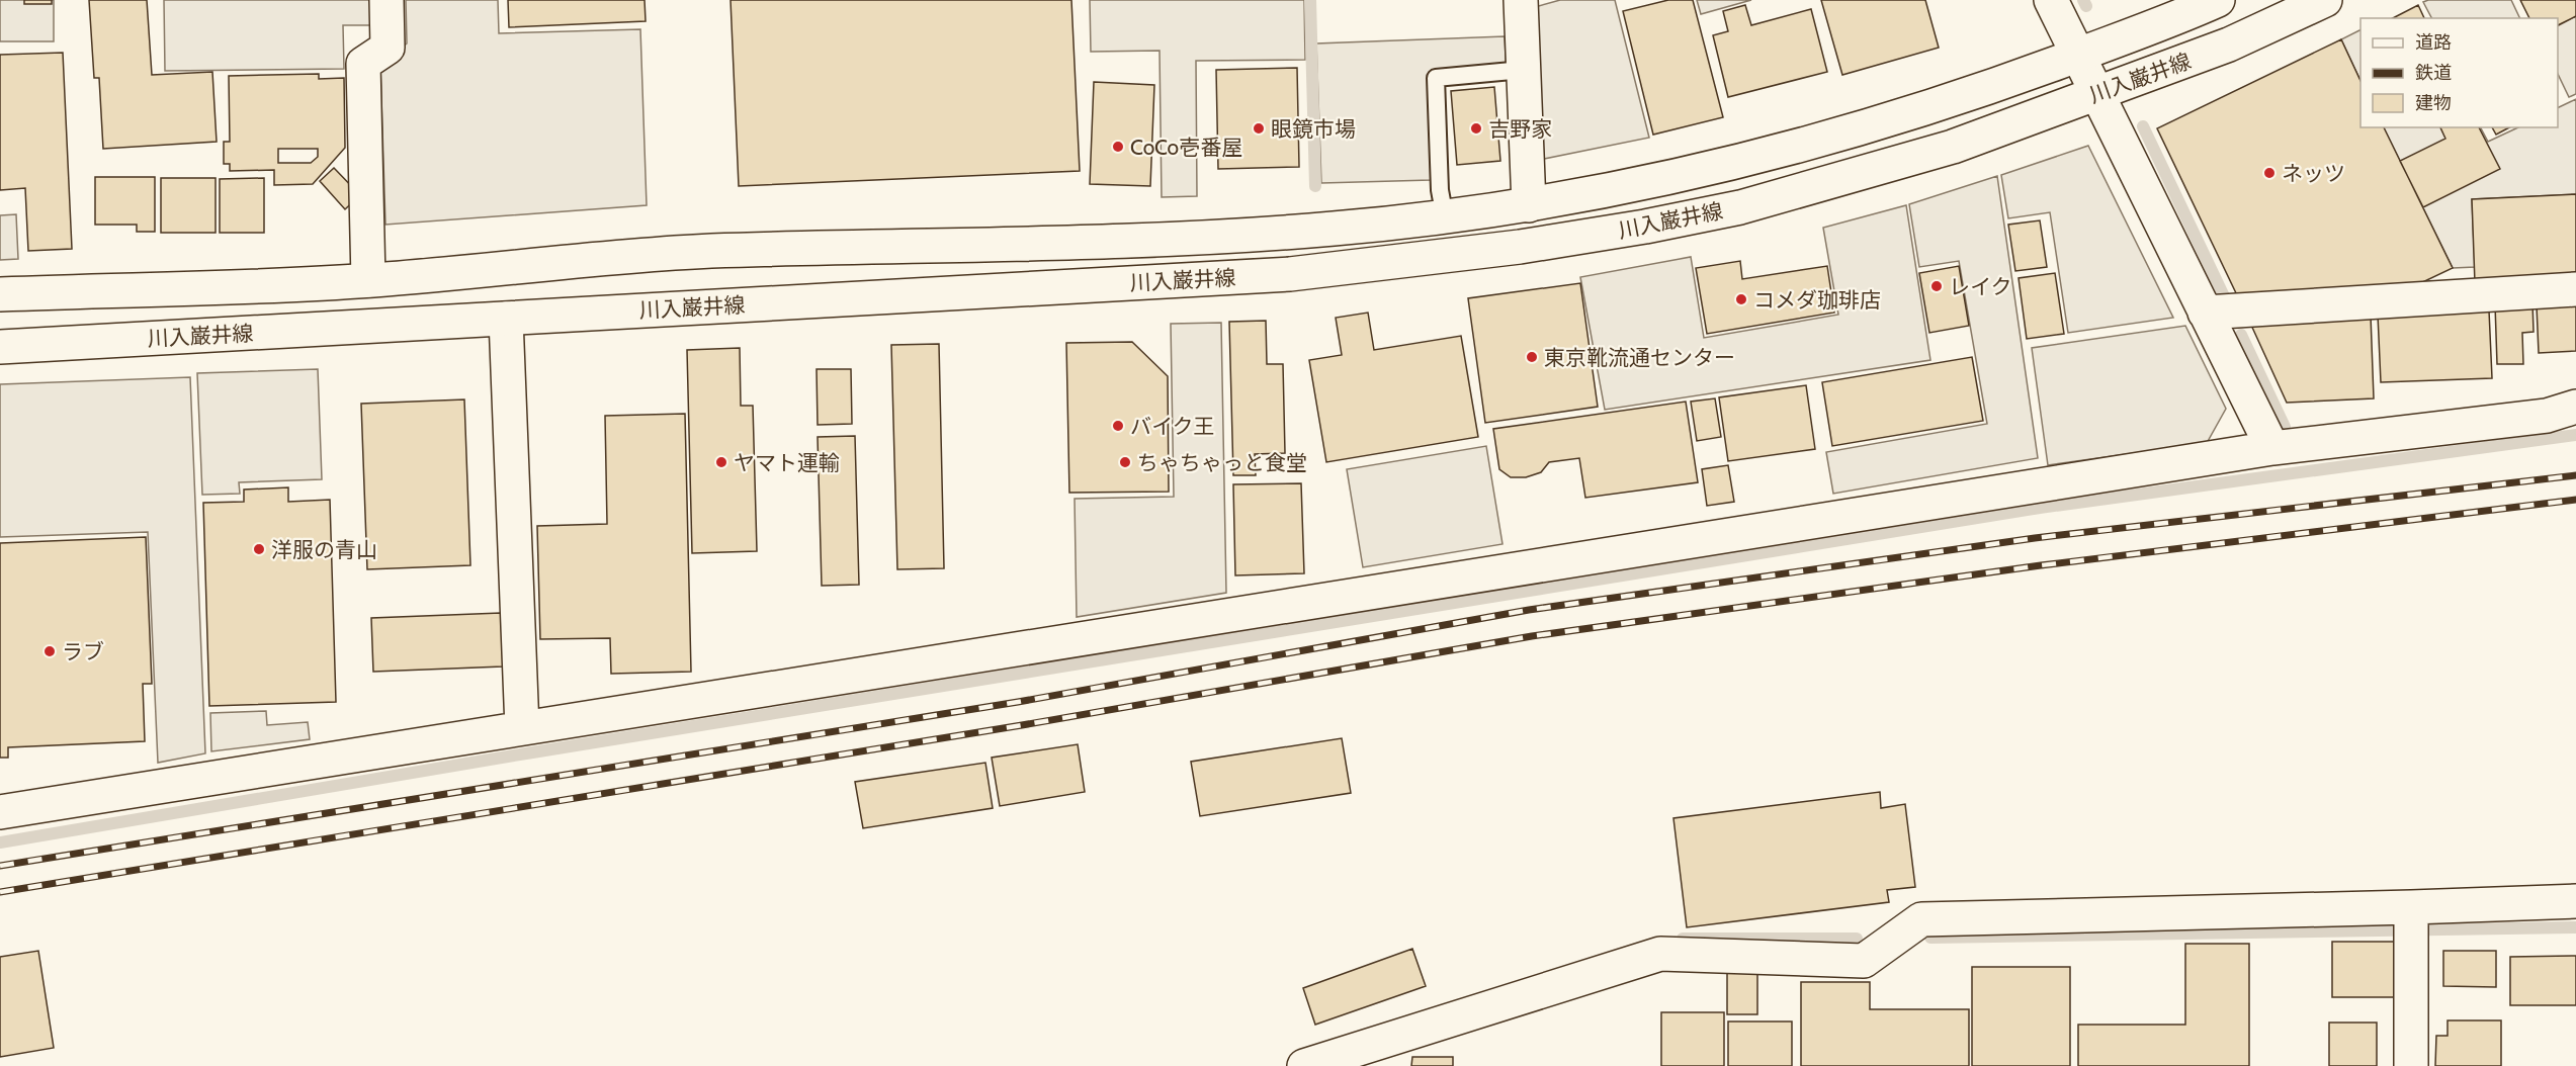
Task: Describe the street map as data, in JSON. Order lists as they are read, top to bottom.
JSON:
{
  "streets": {
    "street": ["川入巌井線"]
  },
  "places": [
    "眼鏡市場",
    "吉野家",
    "CoCo壱番屋",
    "ネッツ",
    "レイク",
    "コメダ珈琲店",
    "東京靴流通センター",
    "バイク王",
    "ヤマト運輸",
    "ちゃちゃっと食堂",
    "洋服の青山",
    "ラブ"
  ],
  "legend": ["道路", "鉄道", "建物"]
}
